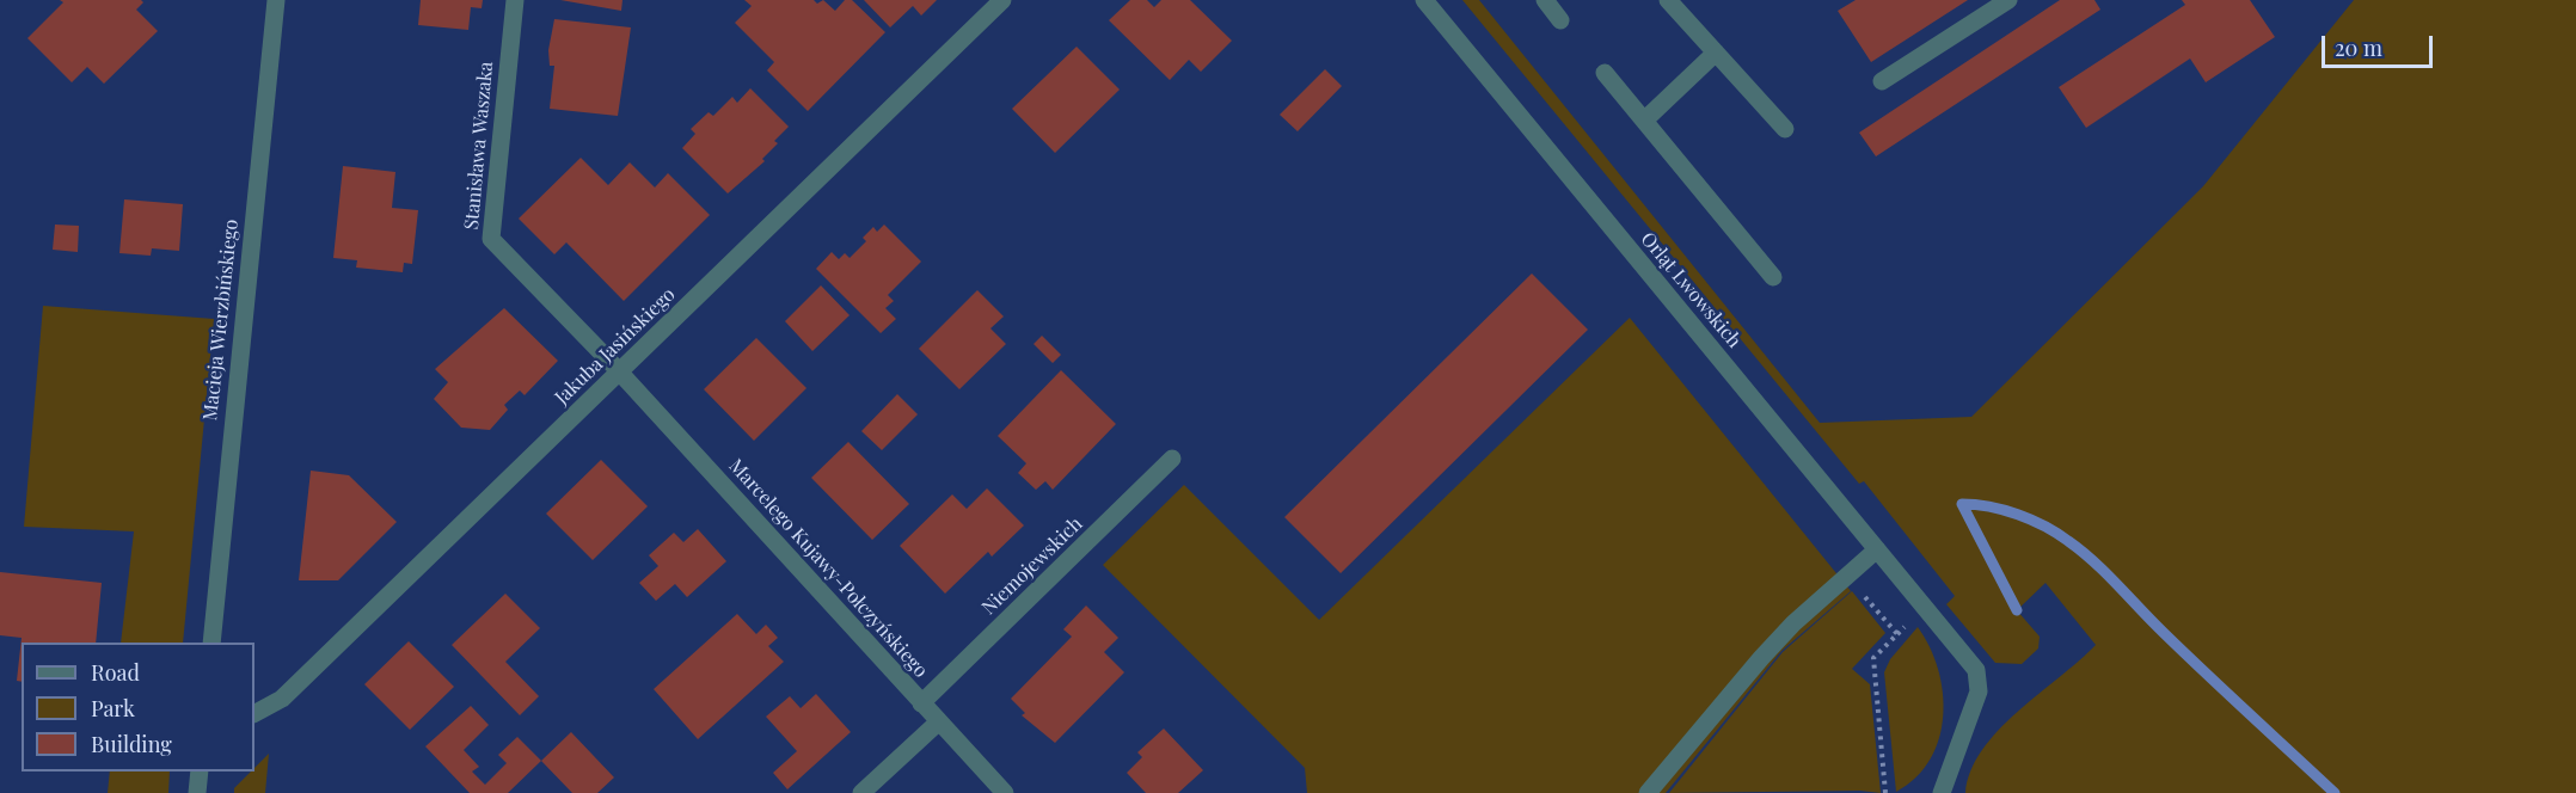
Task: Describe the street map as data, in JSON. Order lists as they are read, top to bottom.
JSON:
{
  "streets": {
    "street": [
      "Stanisława Waszaka",
      "Orląt Lwowskich",
      "Macieja Wierzbińskiego",
      "Jakuba Jasińskiego",
      "Niemojewskich",
      "Marcelego Kujawy-Połczyńskiego"
    ]
  },
  "crossings": [
    ["Stanisława Waszaka", "Jakuba Jasińskiego"],
    ["Stanisława Waszaka", "Marcelego Kujawy-Połczyńskiego"],
    ["Jakuba Jasińskiego", "Marcelego Kujawy-Połczyńskiego"],
    ["Niemojewskich", "Marcelego Kujawy-Połczyńskiego"]
  ],
  "legend": ["Road", "Park", "Building"],
  "scale_bar": "20 m"
}
